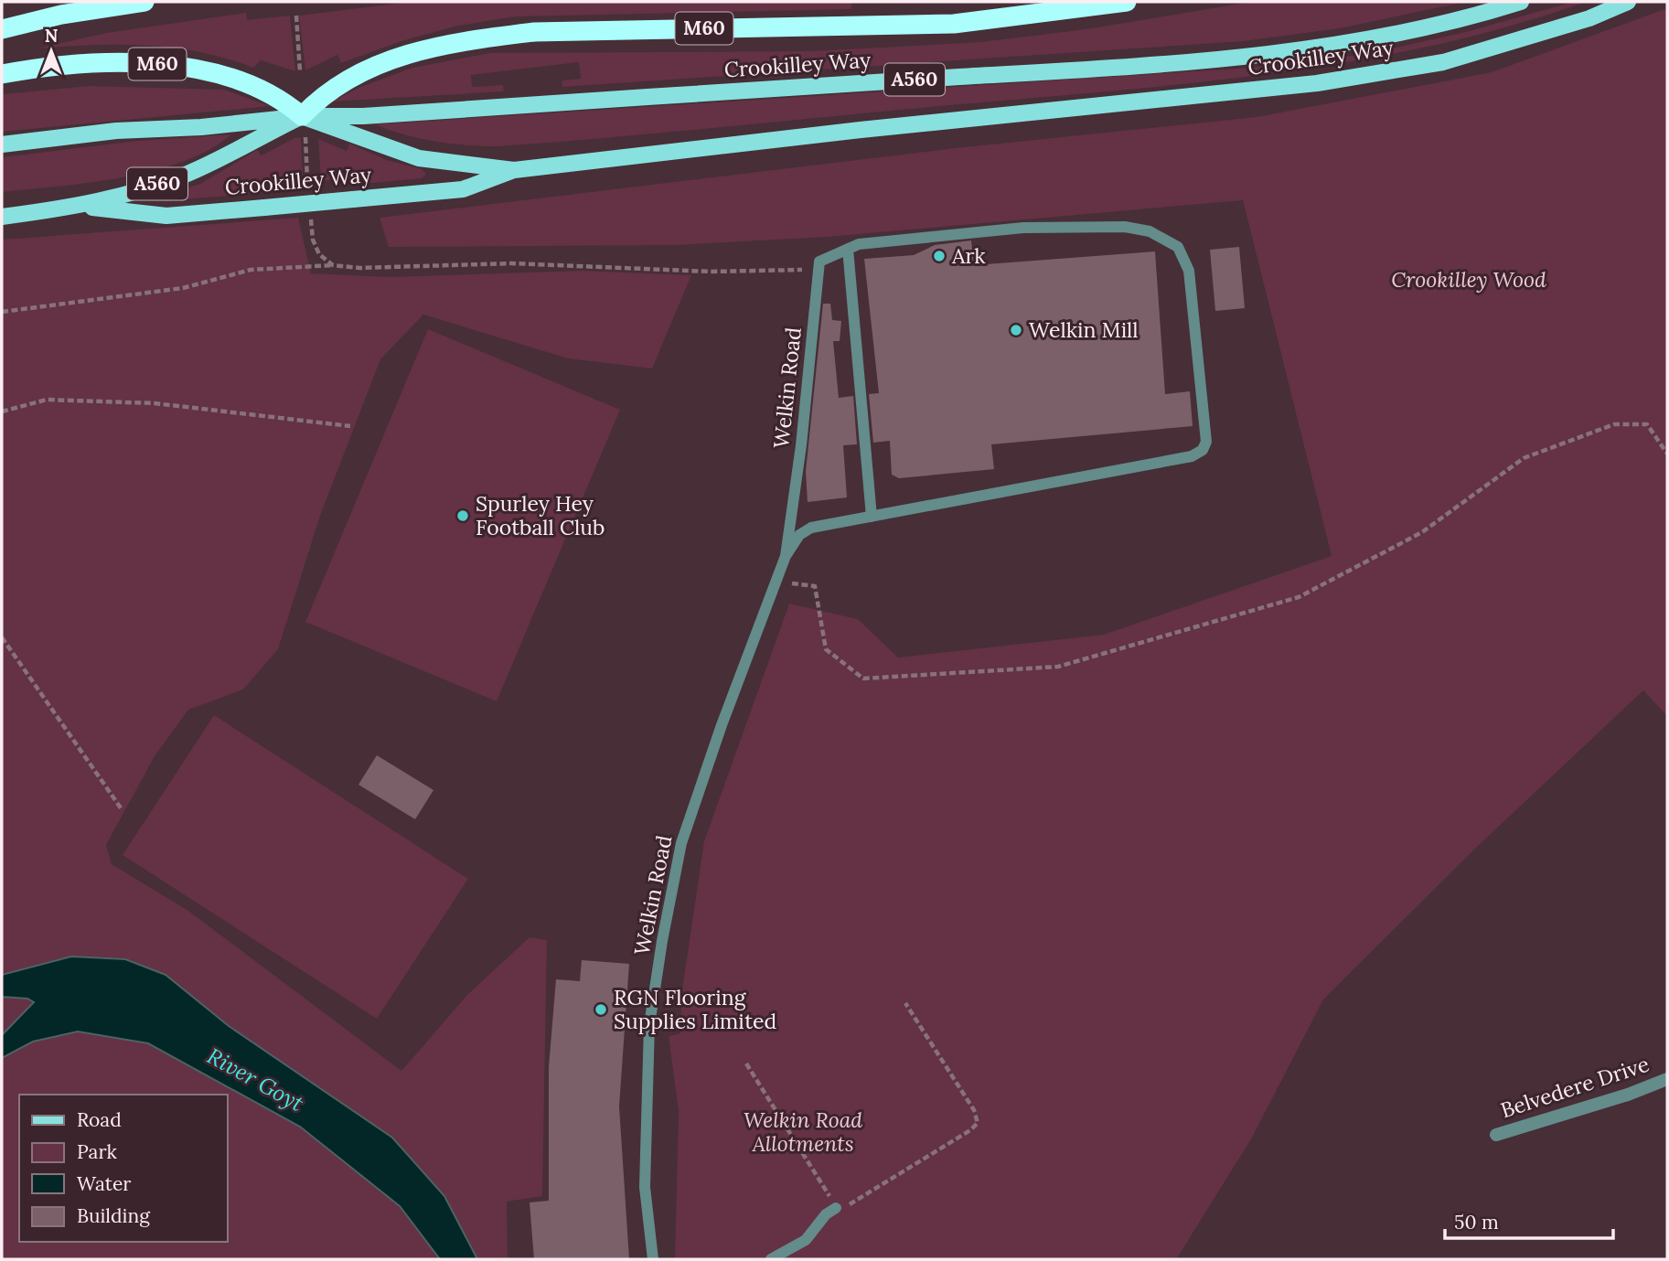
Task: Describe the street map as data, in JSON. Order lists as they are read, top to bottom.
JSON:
{
  "streets": {
    "highway": ["M60"],
    "main road": ["Crookilley Way", "A560"],
    "street": ["Belvedere Drive"],
    "lane": ["Welkin Road"]
  },
  "crossings": [
    ["M60", "Crookilley Way"]
  ],
  "water": ["River Goyt"],
  "parks": ["Crookilley Wood", "Welkin Road Allotments"],
  "places": [
    "Ark",
    "Welkin Mill",
    "Spurley Hey Football Club",
    "RGN Flooring Supplies Limited"
  ],
  "legend": [
    "Road",
    "Park",
    "Water",
    "Building"
  ],
  "scale_bar": "50 m",
  "north": "top"
}
